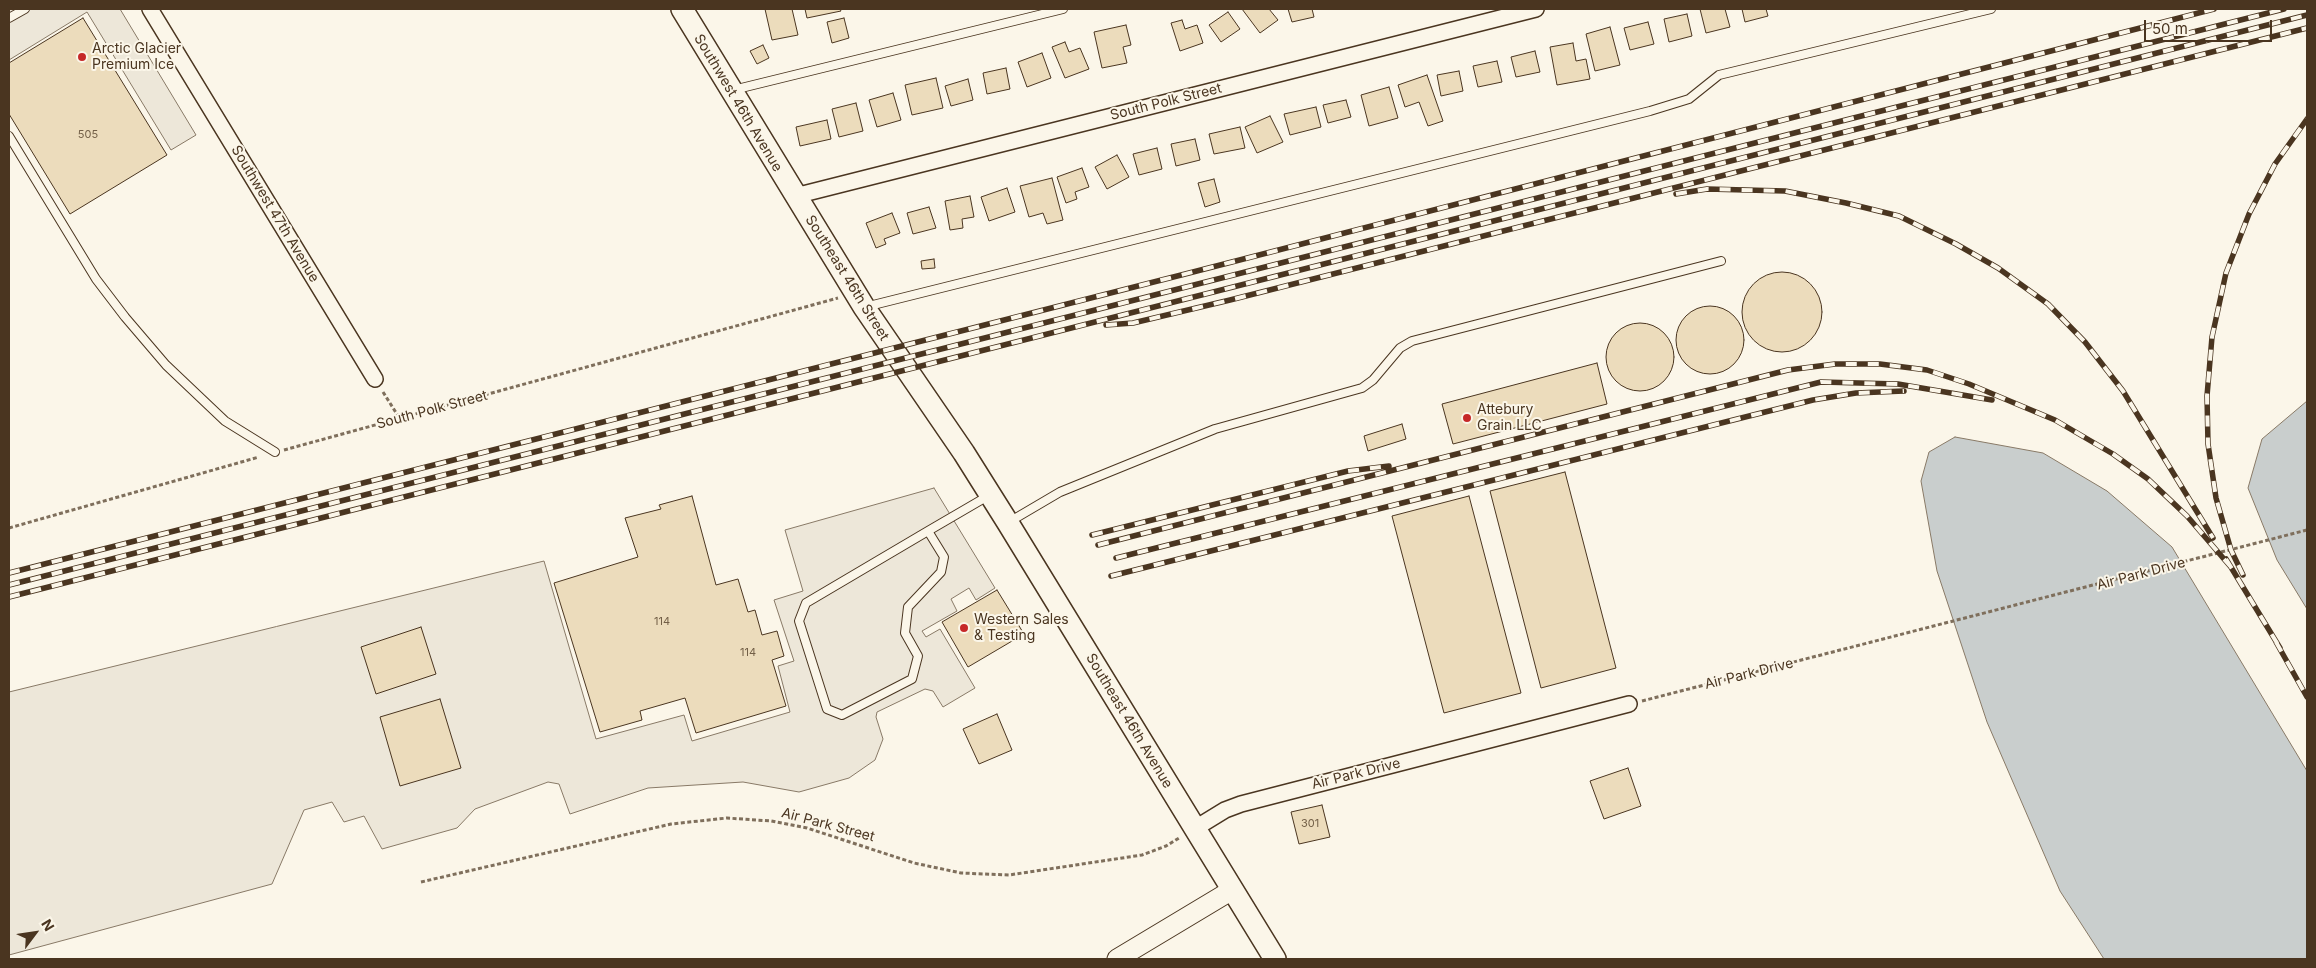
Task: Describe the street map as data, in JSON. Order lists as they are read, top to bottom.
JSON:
{
  "streets": {
    "main road": ["Southwest 46th Avenue", "Southeast 46th Street", "Southeast 46th Avenue"],
    "street": ["South Polk Street", "Southwest 47th Avenue", "Air Park Drive"],
    "path": ["Air Park Street"]
  },
  "crossings": [
    ["South Polk Street", "Southwest 46th Avenue"],
    ["South Polk Street", "Southeast 46th Street"],
    ["Southwest 46th Avenue", "Southeast 46th Street"],
    ["Southeast 46th Street", "Southeast 46th Avenue"],
    ["Air Park Drive", "Southeast 46th Avenue"],
    ["Air Park Drive", "Air Park Street"],
    ["Southeast 46th Avenue", "Air Park Street"]
  ],
  "places": ["Arctic Glacier Premium Ice", "Attebury Grain LLC", "Western Sales & Testing"],
  "house_numbers": [
    "505",
    "114",
    "114",
    "301"
  ],
  "scale_bar": "50 m",
  "north": "top right"
}
